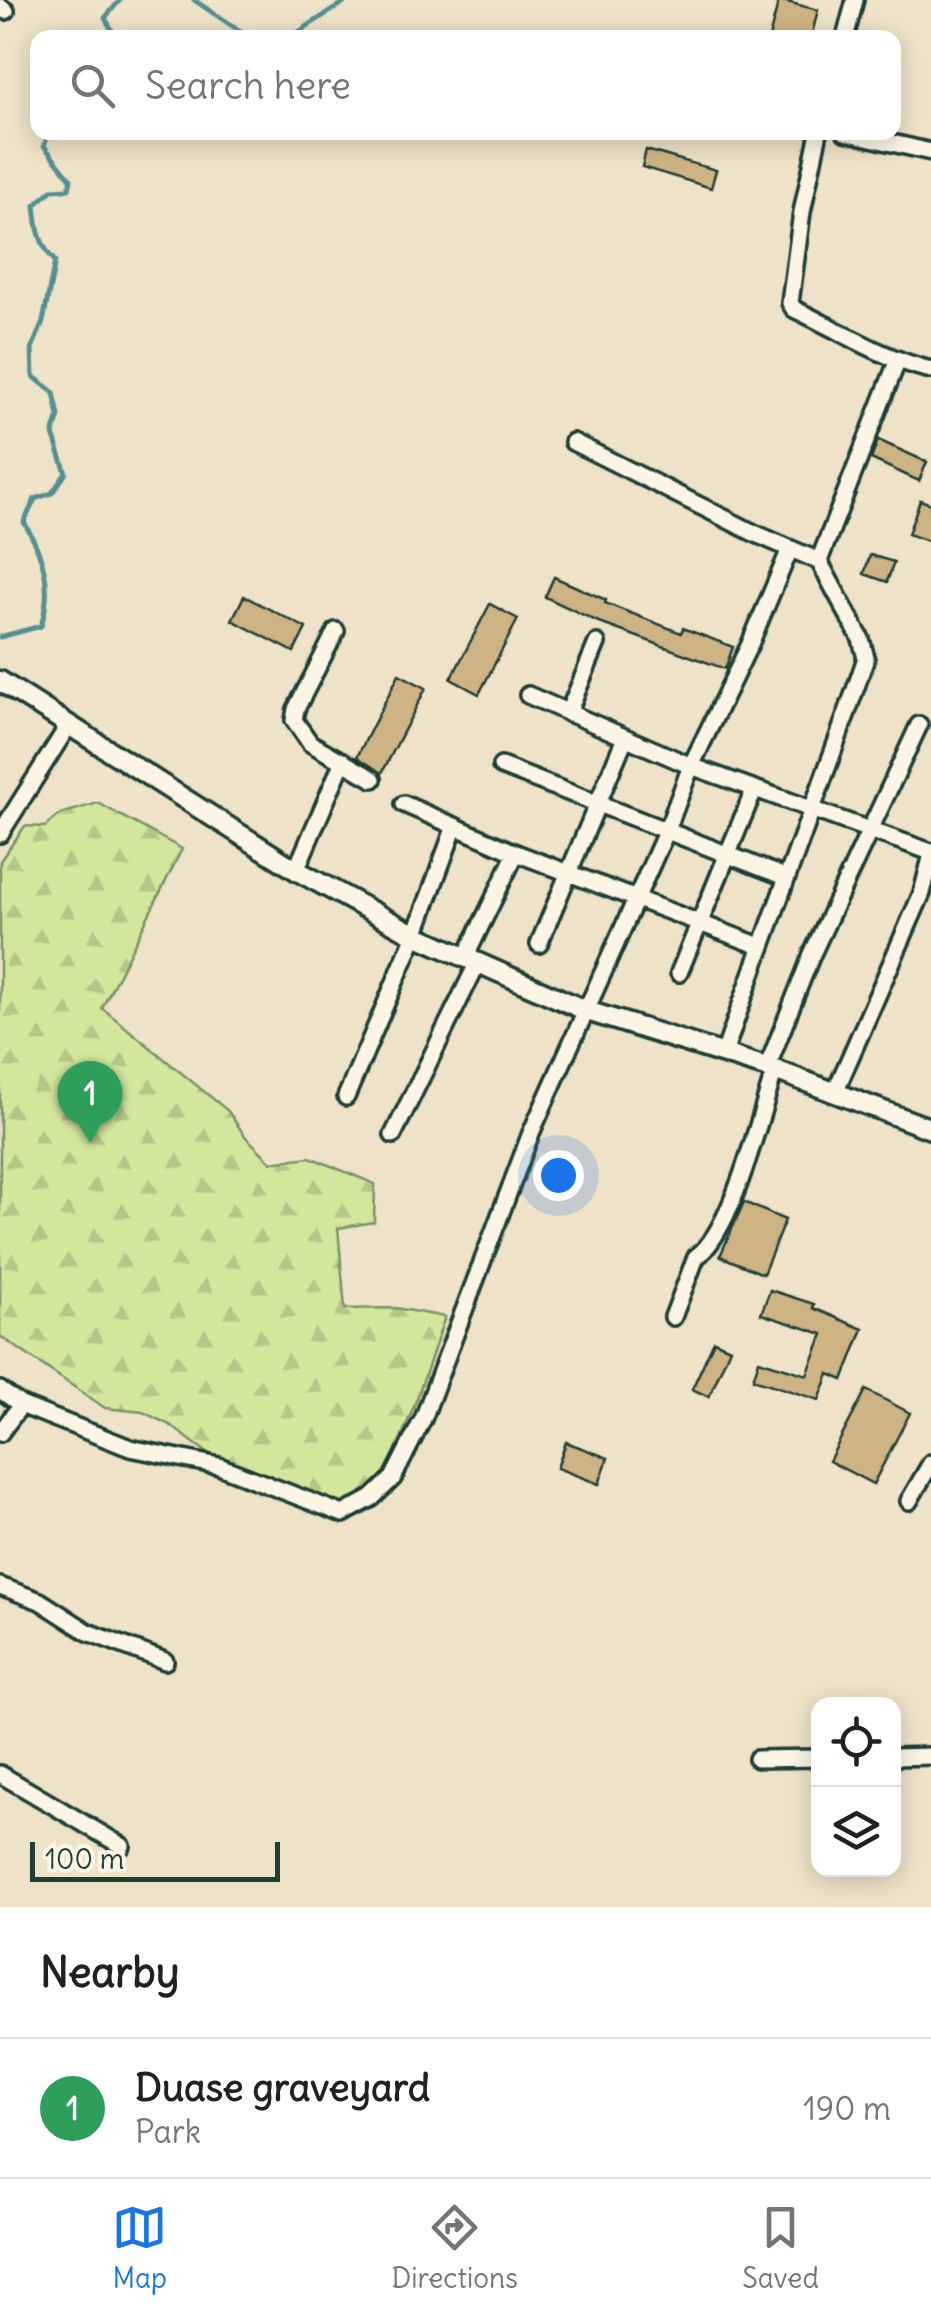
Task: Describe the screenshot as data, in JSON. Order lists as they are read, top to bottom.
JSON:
{
  "scale_bar": "100 m",
  "page": {
    "search": "Search here",
    "pins": "1",
    "scale": "100 m",
    "heading": "Nearby",
    "list": [
      {
        "mark": "1",
        "name": "Duase graveyard",
        "note": "Park",
        "value": "190 m"
      }
    ],
    "nav": ["Map", "Directions", "Saved"]
  }
}
